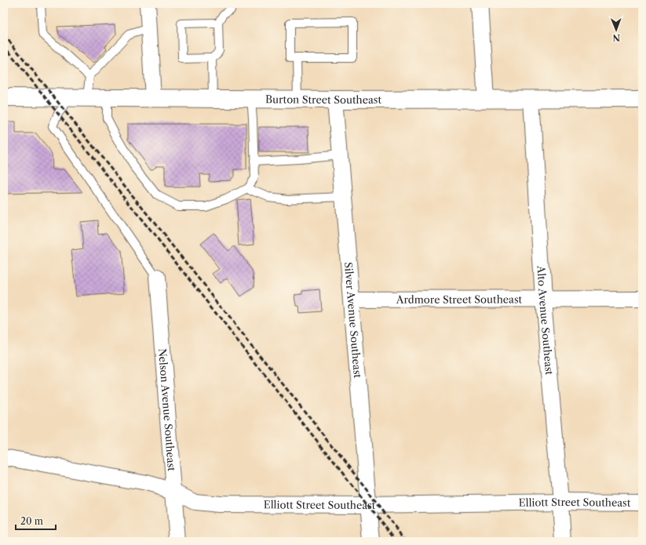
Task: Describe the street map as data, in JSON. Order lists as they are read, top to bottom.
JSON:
{
  "streets": {
    "main road": ["Burton Street Southeast"],
    "street": [
      "Ardmore Street Southeast",
      "Silver Avenue Southeast",
      "Alto Avenue Southeast",
      "Nelson Avenue Southeast",
      "Elliott Street Southeast"
    ]
  },
  "crossings": [
    ["Burton Street Southeast", "Silver Avenue Southeast"],
    ["Burton Street Southeast", "Alto Avenue Southeast"],
    ["Ardmore Street Southeast", "Silver Avenue Southeast"],
    ["Ardmore Street Southeast", "Alto Avenue Southeast"],
    ["Silver Avenue Southeast", "Elliott Street Southeast"],
    ["Alto Avenue Southeast", "Elliott Street Southeast"],
    ["Nelson Avenue Southeast", "Elliott Street Southeast"]
  ],
  "scale_bar": "20 m",
  "north": "bottom"
}
